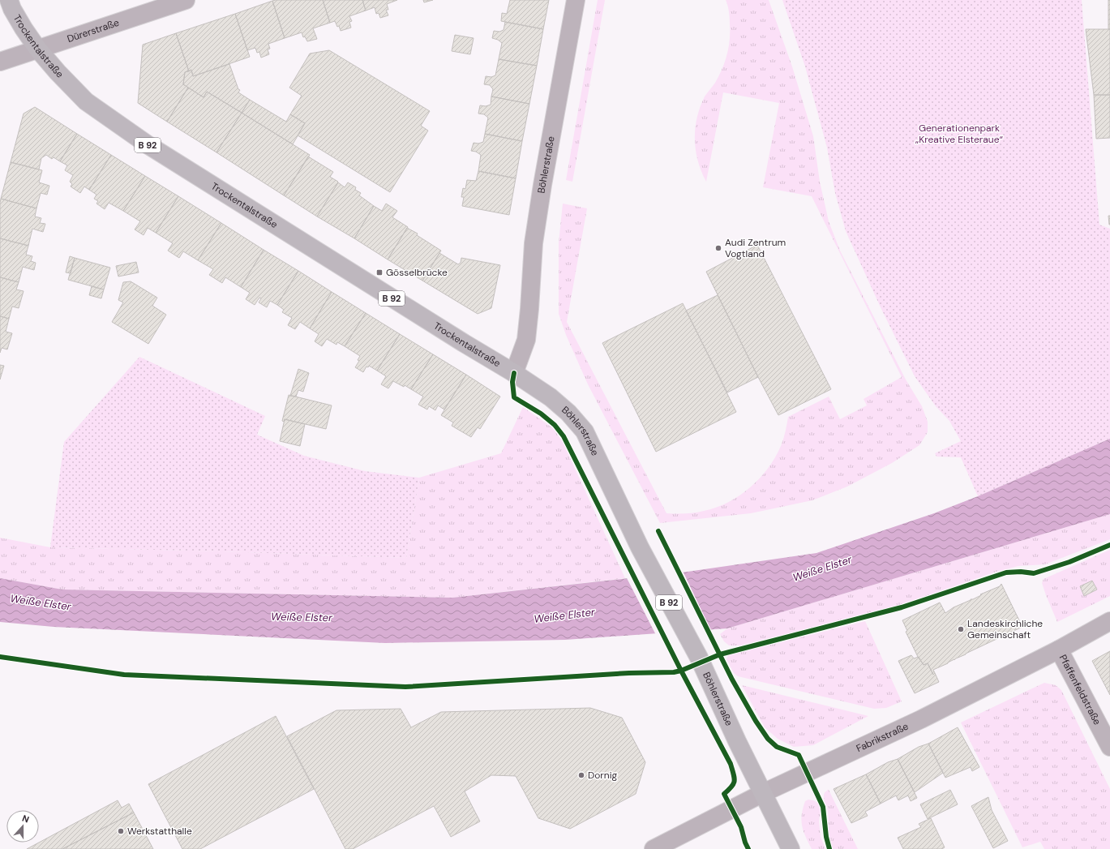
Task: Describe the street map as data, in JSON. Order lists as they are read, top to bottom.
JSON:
{
  "streets": {
    "main road": ["Trockentalstraße", "B 92", "Böhlerstraße"],
    "street": ["Dürerstraße", "Pfaffenfeldstraße", "Fabrikstraße"]
  },
  "crossings": [
    ["Dürerstraße", "Trockentalstraße"],
    ["Trockentalstraße", "Böhlerstraße"],
    ["Böhlerstraße", "Fabrikstraße"],
    ["Pfaffenfeldstraße", "Fabrikstraße"]
  ],
  "water": ["Weiße Elster"],
  "parks": ["Generationenpark „Kreative Elsteraue“"],
  "places": {
    "other": [
      "Audi Zentrum Vogtland",
      "Landeskirchliche Gemeinschaft",
      "Dornig",
      "Werkstatthalle"
    ],
    "transit": ["Gösselbrücke"]
  },
  "north": "top"
}
